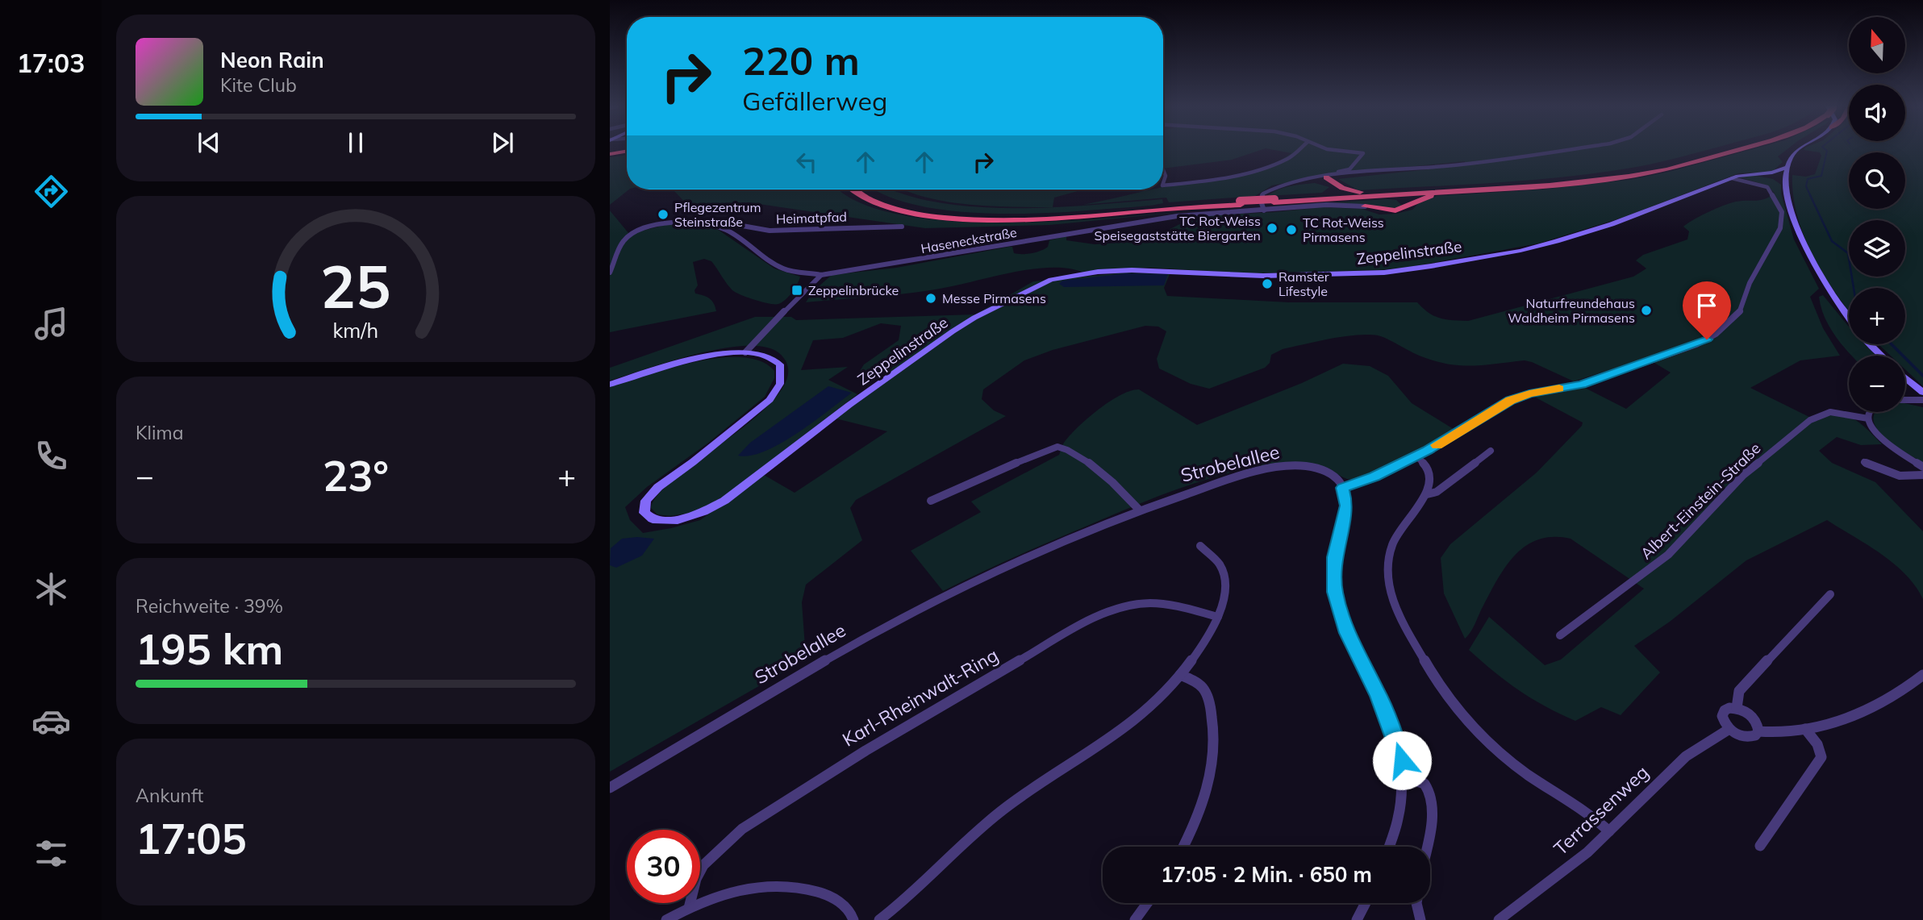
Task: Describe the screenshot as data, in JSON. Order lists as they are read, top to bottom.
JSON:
{
  "streets": {
    "street": [
      "Heimatpfad",
      "Haseneckstraße",
      "Zeppelinstraße",
      "Strobelallee",
      "Albert-Einstein-Straße",
      "Karl-Rheinwalt-Ring",
      "Terrassenweg"
    ]
  },
  "crossings": [
    ["Heimatpfad", "Haseneckstraße"]
  ],
  "places": {
    "other": [
      "Pflegezentrum Steinstraße",
      "TC Rot-Weiss Speisegaststätte Biergarten",
      "TC Rot-Weiss Pirmasens",
      "Ramster Lifestyle",
      "Messe Pirmasens",
      "Naturfreundehaus Waldheim Pirmasens"
    ],
    "transit": ["Zeppelinbrücke"]
  },
  "north": "top",
  "page": {
    "tabs": "17:03",
    "map_buttons": ["+", "−"],
    "turn": ["220 m", "Gefällerweg"],
    "song": ["Neon Rain", "Kite Club"],
    "tile": [
      "Klima",
      ["Reichweite · 39%", "195 km"],
      ["Ankunft", "17:05"]
    ],
    "heat": ["−", "23°", "+"],
    "limit": "30",
    "trip": "17:05 · 2 Min. · 650 m",
    "gauge": ["25", "km/h"]
  }
}
